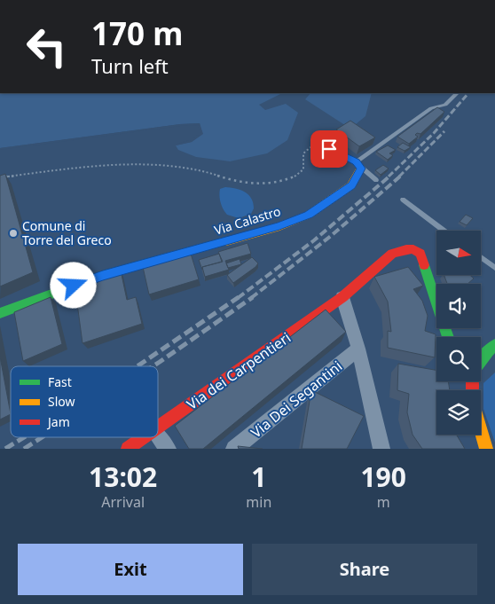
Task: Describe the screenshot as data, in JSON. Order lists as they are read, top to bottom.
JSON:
{
  "streets": {
    "street": ["Via Calastro", "Via dei Carpentieri", "Via Dei Segantini"]
  },
  "places": ["Comune di Torre del Greco"],
  "legend": ["Fast", "Slow", "Jam"],
  "north": "right",
  "page": {
    "turn": ["170 m", "Turn left"],
    "eta": [
      "13:02",
      "Arrival",
      "1",
      "min",
      "190",
      "m"
    ],
    "buttons": ["Exit", "Share"]
  }
}
